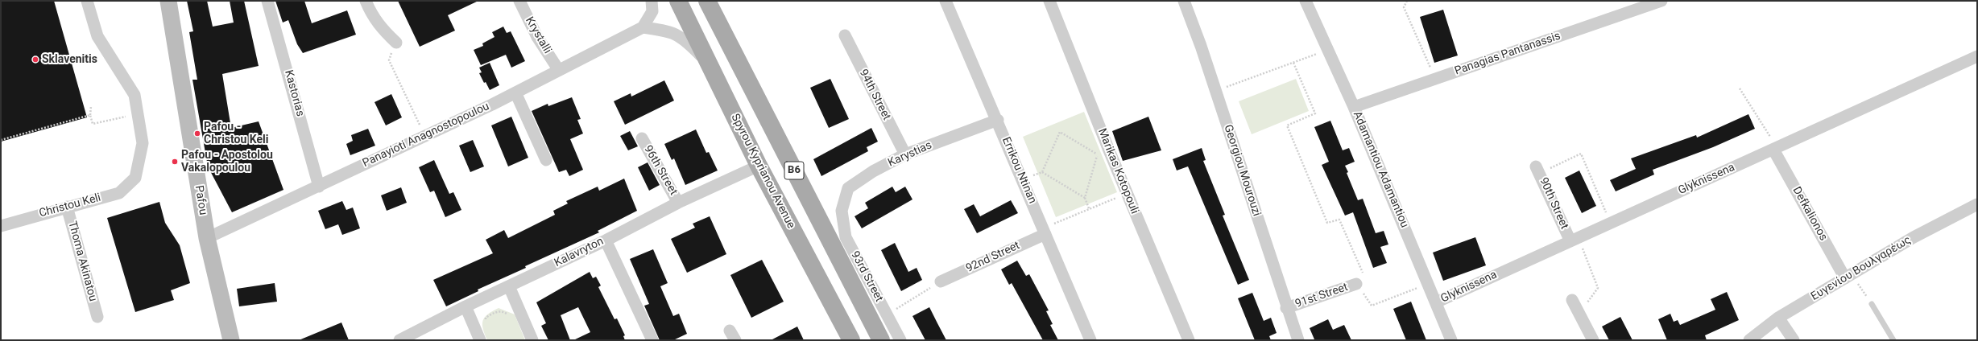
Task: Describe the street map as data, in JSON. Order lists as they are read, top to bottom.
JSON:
{
  "streets": {
    "main road": ["B6", "Spyrou Kyprianou Avenue", "Pafou"],
    "street": [
      "Krystalli",
      "Panagias Pantanassis",
      "Kastorias",
      "94th Street",
      "Panayioti Anagnostopoulou",
      "Karystias",
      "Adamantiou Adamantiou",
      "96th Street",
      "Errikou Ntinan",
      "Georgiou Mourouzi",
      "Marikas Kotopouli",
      "Glyknissena",
      "90th Street",
      "Christou Keli",
      "Defkalionos",
      "Kalavryton",
      "92nd Street",
      "Thoma Akinatou",
      "Ευγενίου Βουλγαρέως",
      "93rd Street",
      "91st Street"
    ]
  },
  "crossings": [
    ["Krystalli", "Panayioti Anagnostopoulou"],
    ["Panagias Pantanassis", "Adamantiou Adamantiou"],
    ["Kastorias", "Panayioti Anagnostopoulou"],
    ["94th Street", "Karystias"],
    ["Panayioti Anagnostopoulou", "Pafou"],
    ["Karystias", "Errikou Ntinan"],
    ["Karystias", "93rd Street"],
    ["Adamantiou Adamantiou", "Glyknissena"],
    ["96th Street", "Kalavryton"],
    ["Errikou Ntinan", "92nd Street"],
    ["Georgiou Mourouzi", "91st Street"],
    ["Spyrou Kyprianou Avenue", "Kalavryton"],
    ["Glyknissena", "90th Street"],
    ["Glyknissena", "Defkalionos"],
    ["Christou Keli", "Thoma Akinatou"],
    ["Defkalionos", "Ευγενίου Βουλγαρέως"]
  ],
  "places": ["Sklavenitis", "Pafou - Christou Keli", "Pafou - Apostolou Vakalopoulou"]
}
